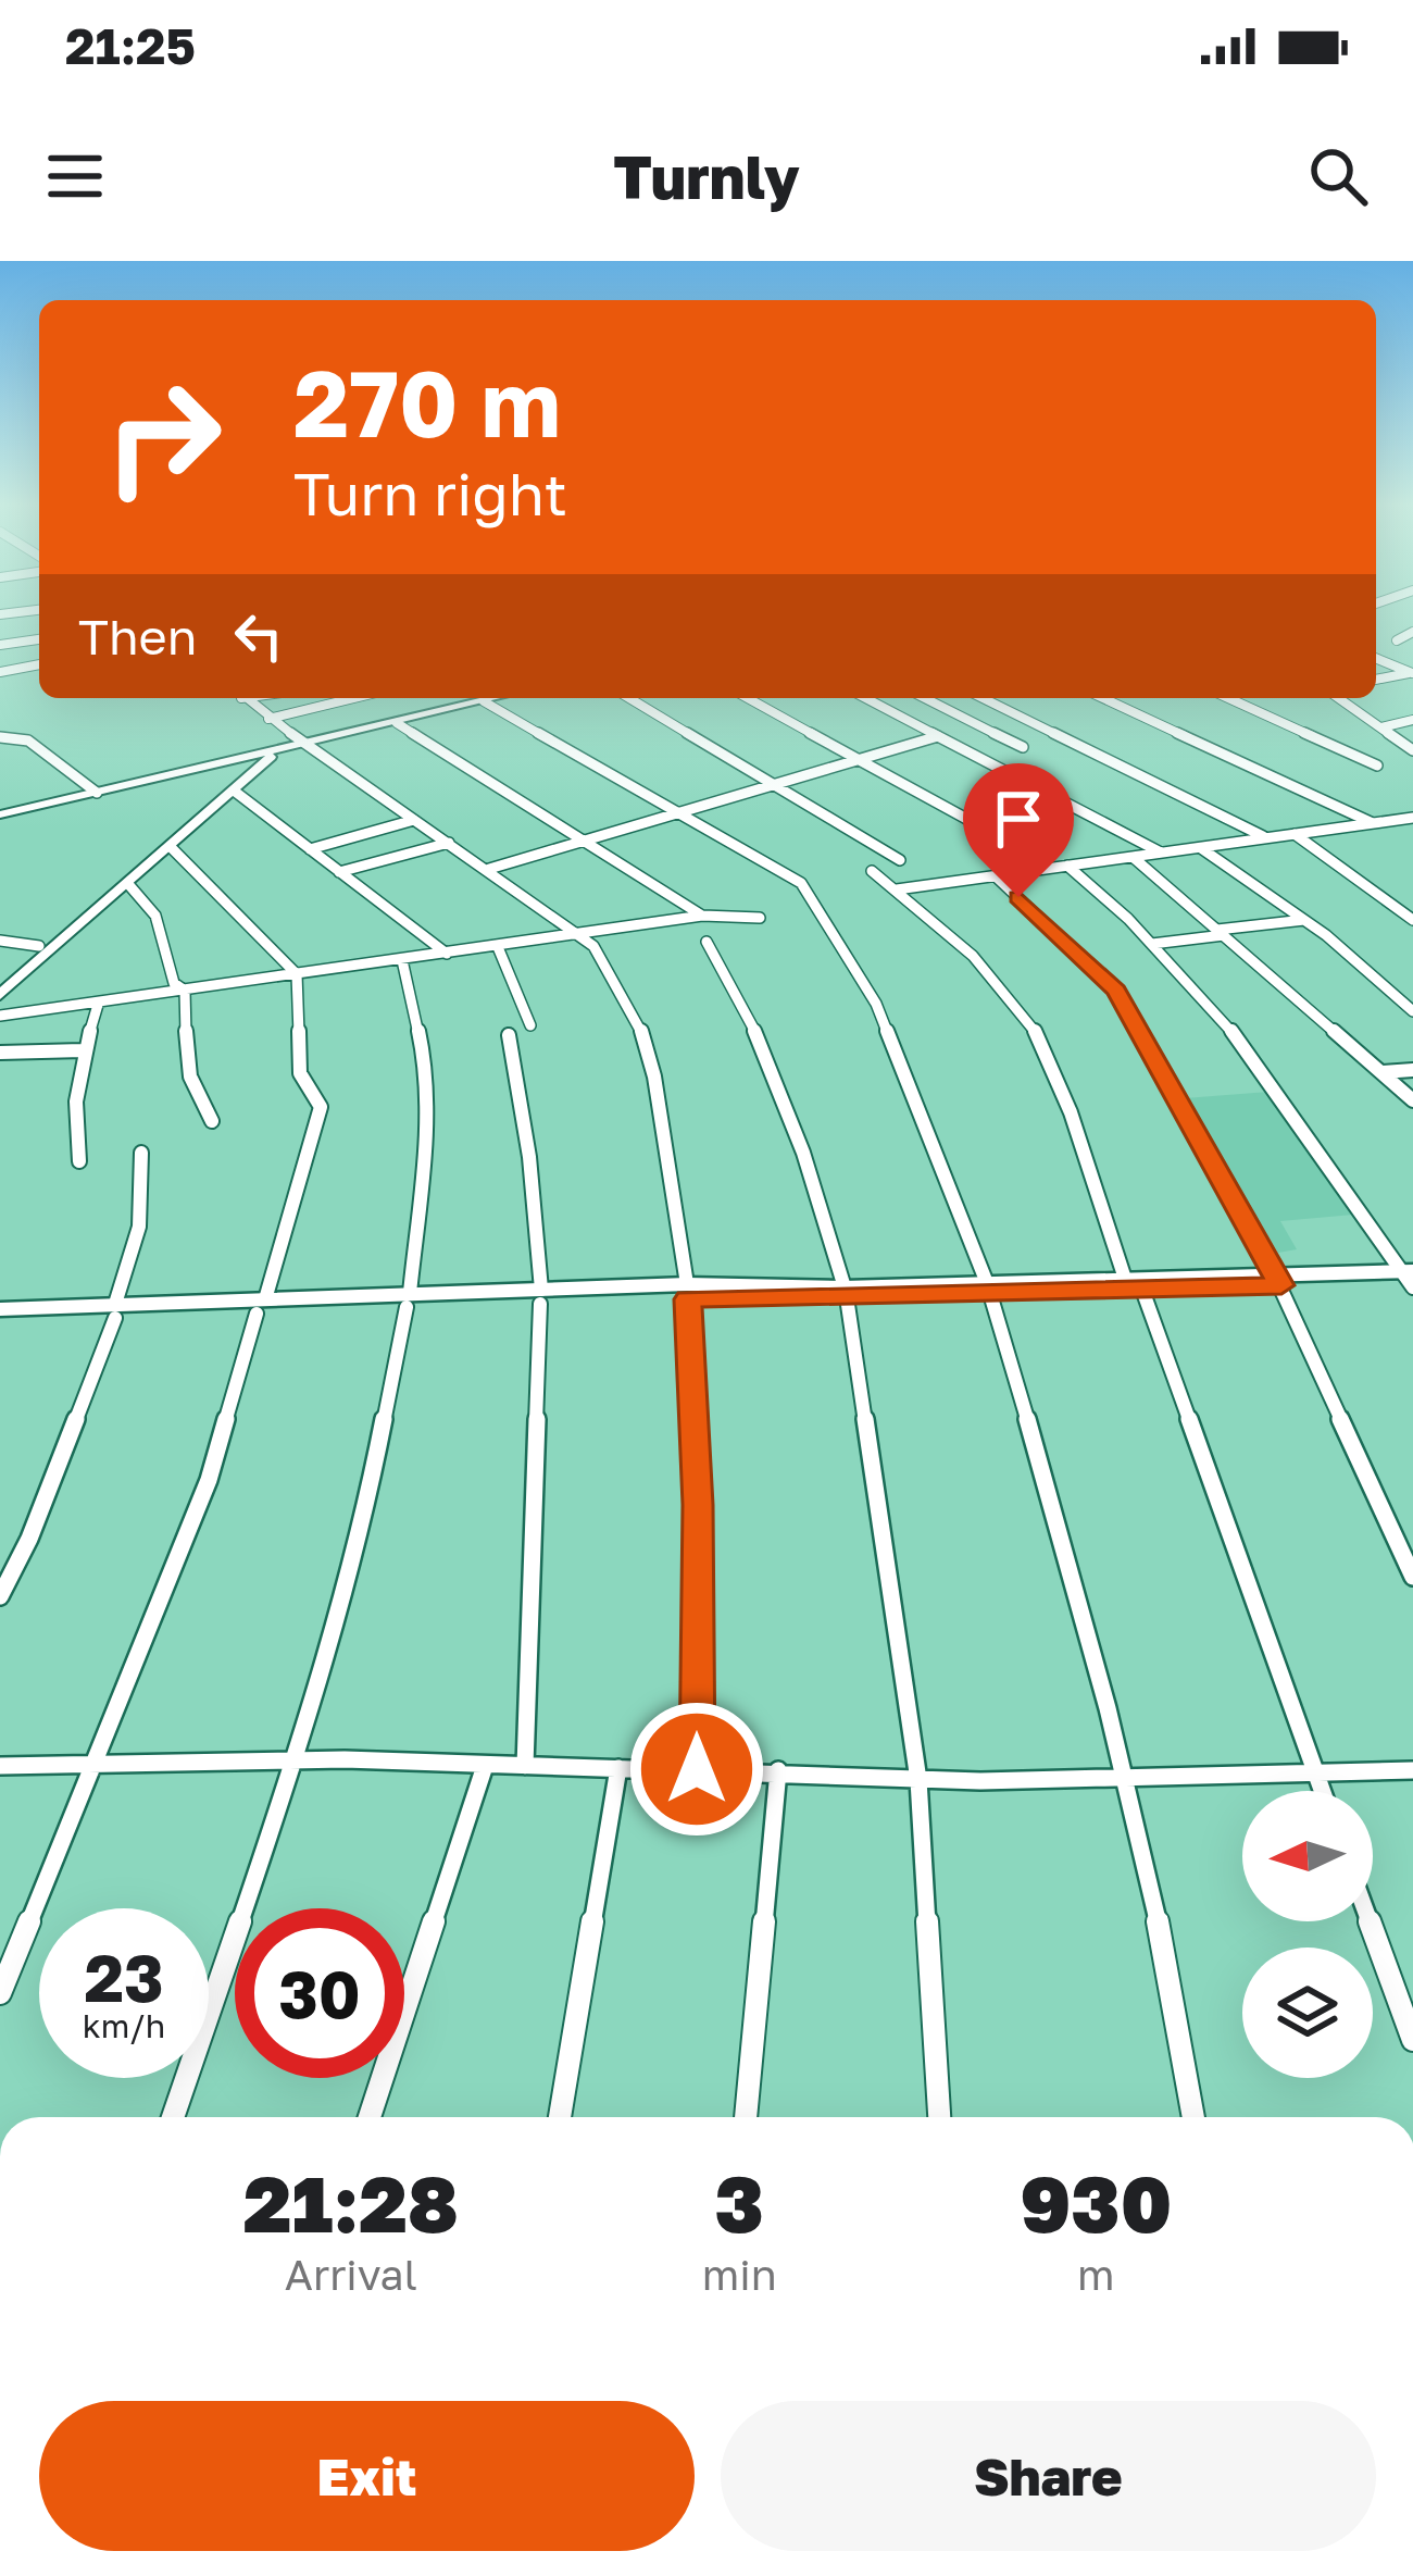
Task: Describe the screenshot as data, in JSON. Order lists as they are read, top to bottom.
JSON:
{
  "north": "left",
  "page": {
    "status": "21:25",
    "header": "Turnly",
    "turn": ["270 m", "Turn right"],
    "then": "Then",
    "speed": "23 km/h",
    "limit": "30",
    "eta": [
      "21:28",
      "Arrival",
      "3",
      "min",
      "930",
      "m"
    ],
    "buttons": ["Exit", "Share"]
  }
}
